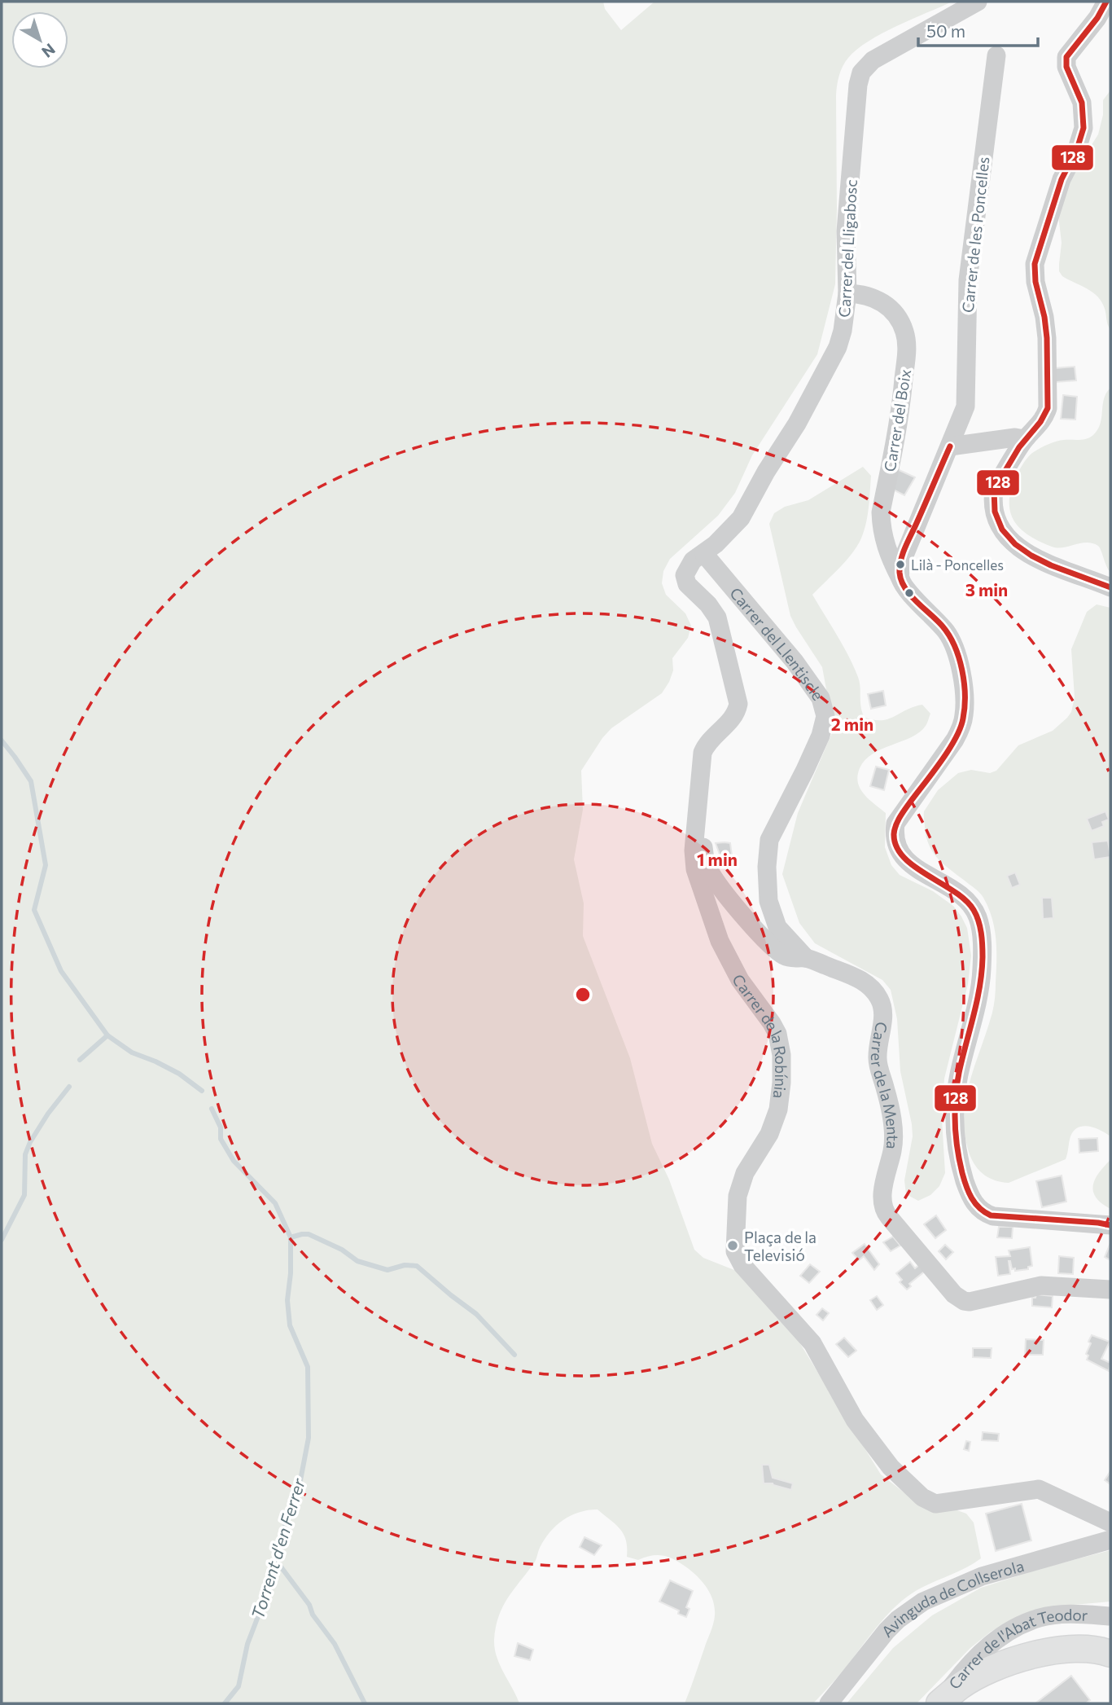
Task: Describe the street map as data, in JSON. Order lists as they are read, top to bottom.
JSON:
{
  "streets": {
    "street": [
      "Carrer de les Poncelles",
      "Carrer del Lligabosc",
      "Carrer del Boix",
      "Carrer del Llentiscle",
      "Carrer de la Robínia",
      "Carrer de la Menta",
      "Avinguda de Collserola",
      "Carrer de l'Abat Teodor"
    ]
  },
  "crossings": [
    ["Carrer de les Poncelles", "Carrer del Boix"],
    ["Carrer del Lligabosc", "Carrer del Boix"],
    ["Carrer del Lligabosc", "Carrer del Llentiscle"],
    ["Carrer del Lligabosc", "Carrer de la Robínia"],
    ["Carrer del Llentiscle", "Carrer de la Robínia"],
    ["Carrer del Llentiscle", "Carrer de la Menta"],
    ["Carrer de la Robínia", "Carrer de la Menta"]
  ],
  "water": ["Torrent d'en Ferrer"],
  "places": ["Lilà - Poncelles", "Plaça de la Televisió"],
  "lines": ["transit line 128"],
  "scale_bar": "50 m",
  "north": "bottom right",
  "rings": ["3 min", "2 min", "1 min"]
}
